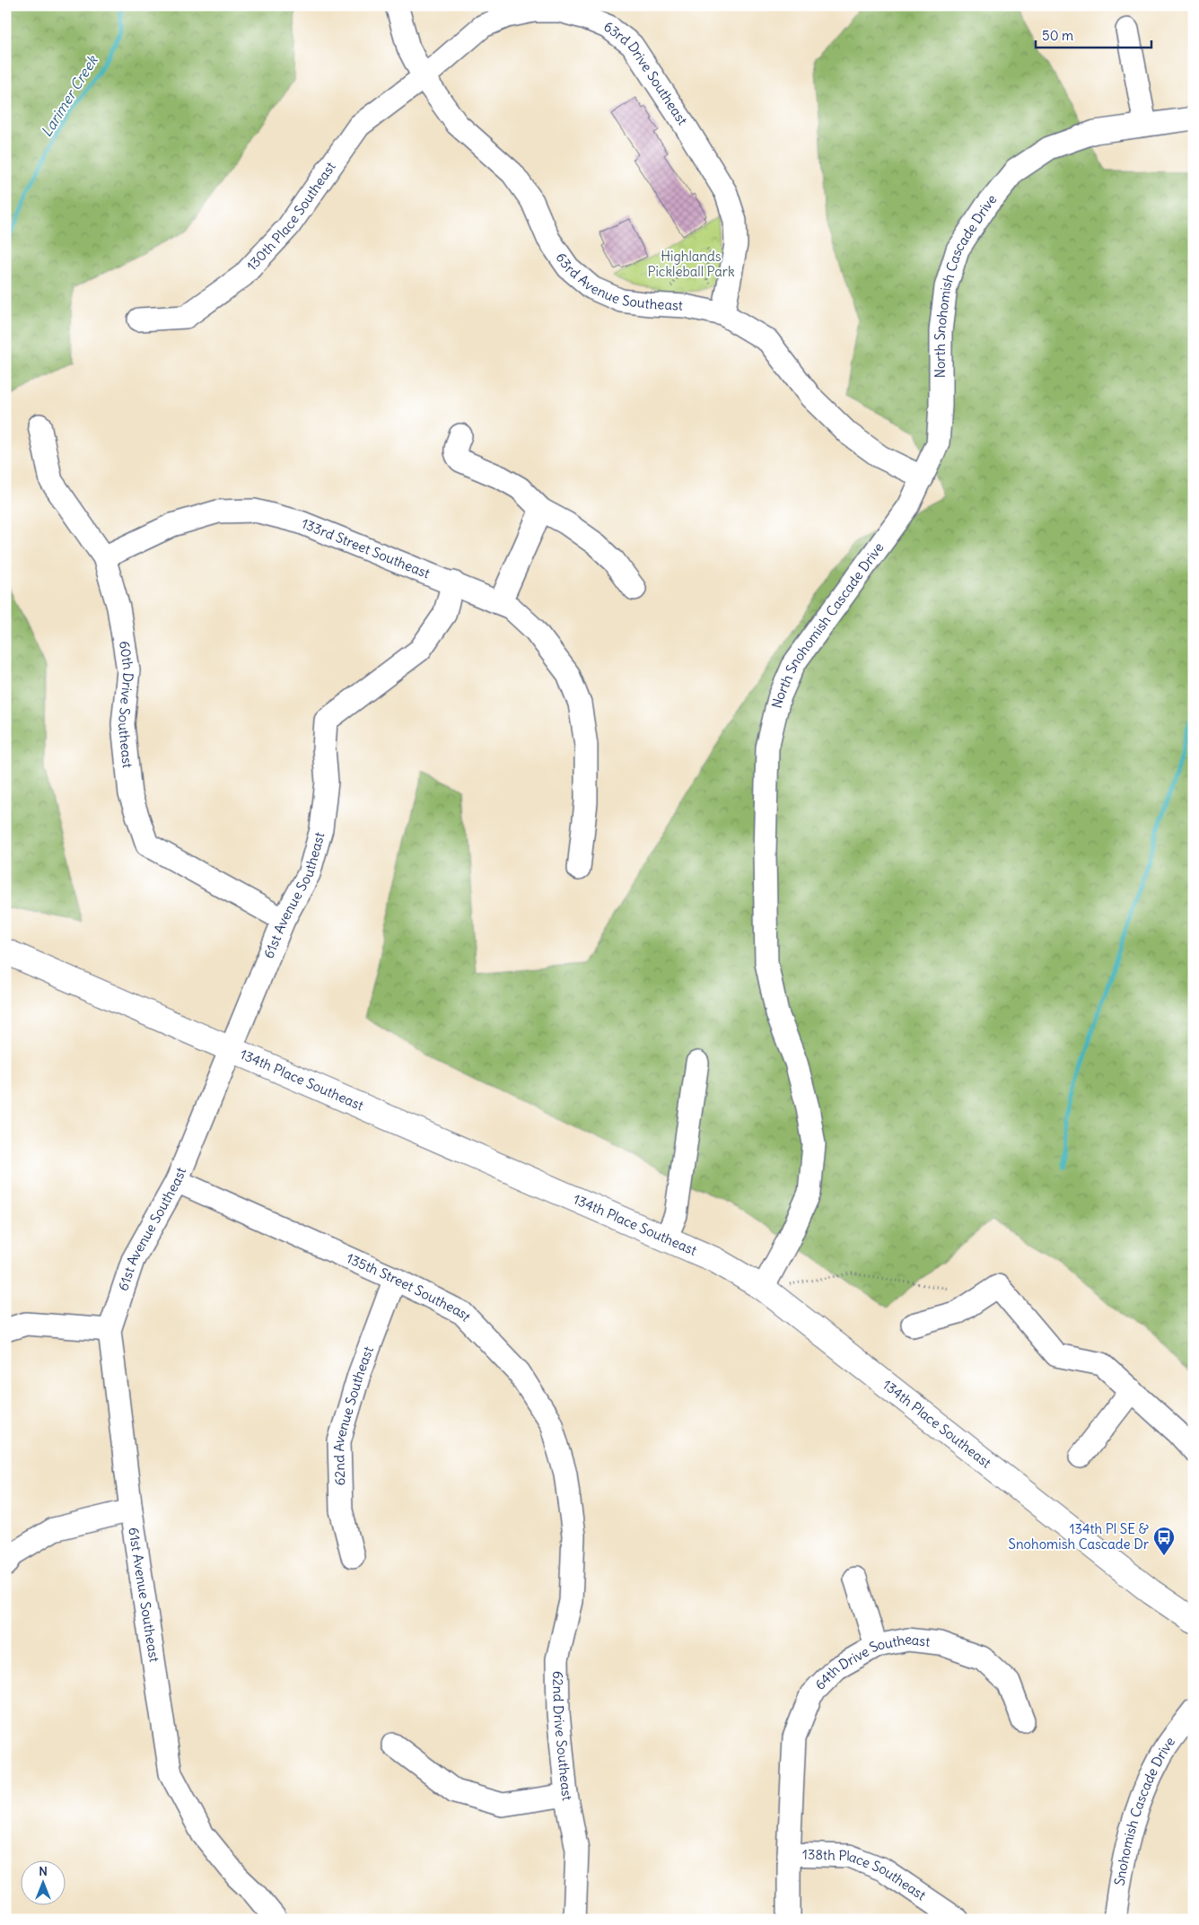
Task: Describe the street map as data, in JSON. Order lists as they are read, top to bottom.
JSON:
{
  "streets": {
    "main road": ["134th Place Southeast"],
    "street": [
      "63rd Drive Southeast",
      "130th Place Southeast",
      "63rd Avenue Southeast",
      "North Snohomish Cascade Drive",
      "133rd Street Southeast",
      "60th Drive Southeast",
      "61st Avenue Southeast",
      "135th Street Southeast",
      "62nd Avenue Southeast",
      "64th Drive Southeast",
      "62nd Drive Southeast",
      "Snohomish Cascade Drive",
      "138th Place Southeast"
    ]
  },
  "crossings": [
    ["63rd Drive Southeast", "130th Place Southeast"],
    ["63rd Drive Southeast", "63rd Avenue Southeast"],
    ["130th Place Southeast", "63rd Avenue Southeast"],
    ["63rd Avenue Southeast", "North Snohomish Cascade Drive"],
    ["North Snohomish Cascade Drive", "134th Place Southeast"],
    ["133rd Street Southeast", "60th Drive Southeast"],
    ["133rd Street Southeast", "61st Avenue Southeast"],
    ["60th Drive Southeast", "61st Avenue Southeast"],
    ["61st Avenue Southeast", "134th Place Southeast"],
    ["61st Avenue Southeast", "135th Street Southeast"],
    ["135th Street Southeast", "62nd Avenue Southeast"],
    ["135th Street Southeast", "62nd Drive Southeast"],
    ["64th Drive Southeast", "138th Place Southeast"]
  ],
  "water": ["Larimer Creek"],
  "parks": ["Highlands Pickleball Park"],
  "places": {
    "bus stop": ["134th Pl SE & Snohomish Cascade Dr"]
  },
  "scale_bar": "50 m",
  "north": "top"
}
